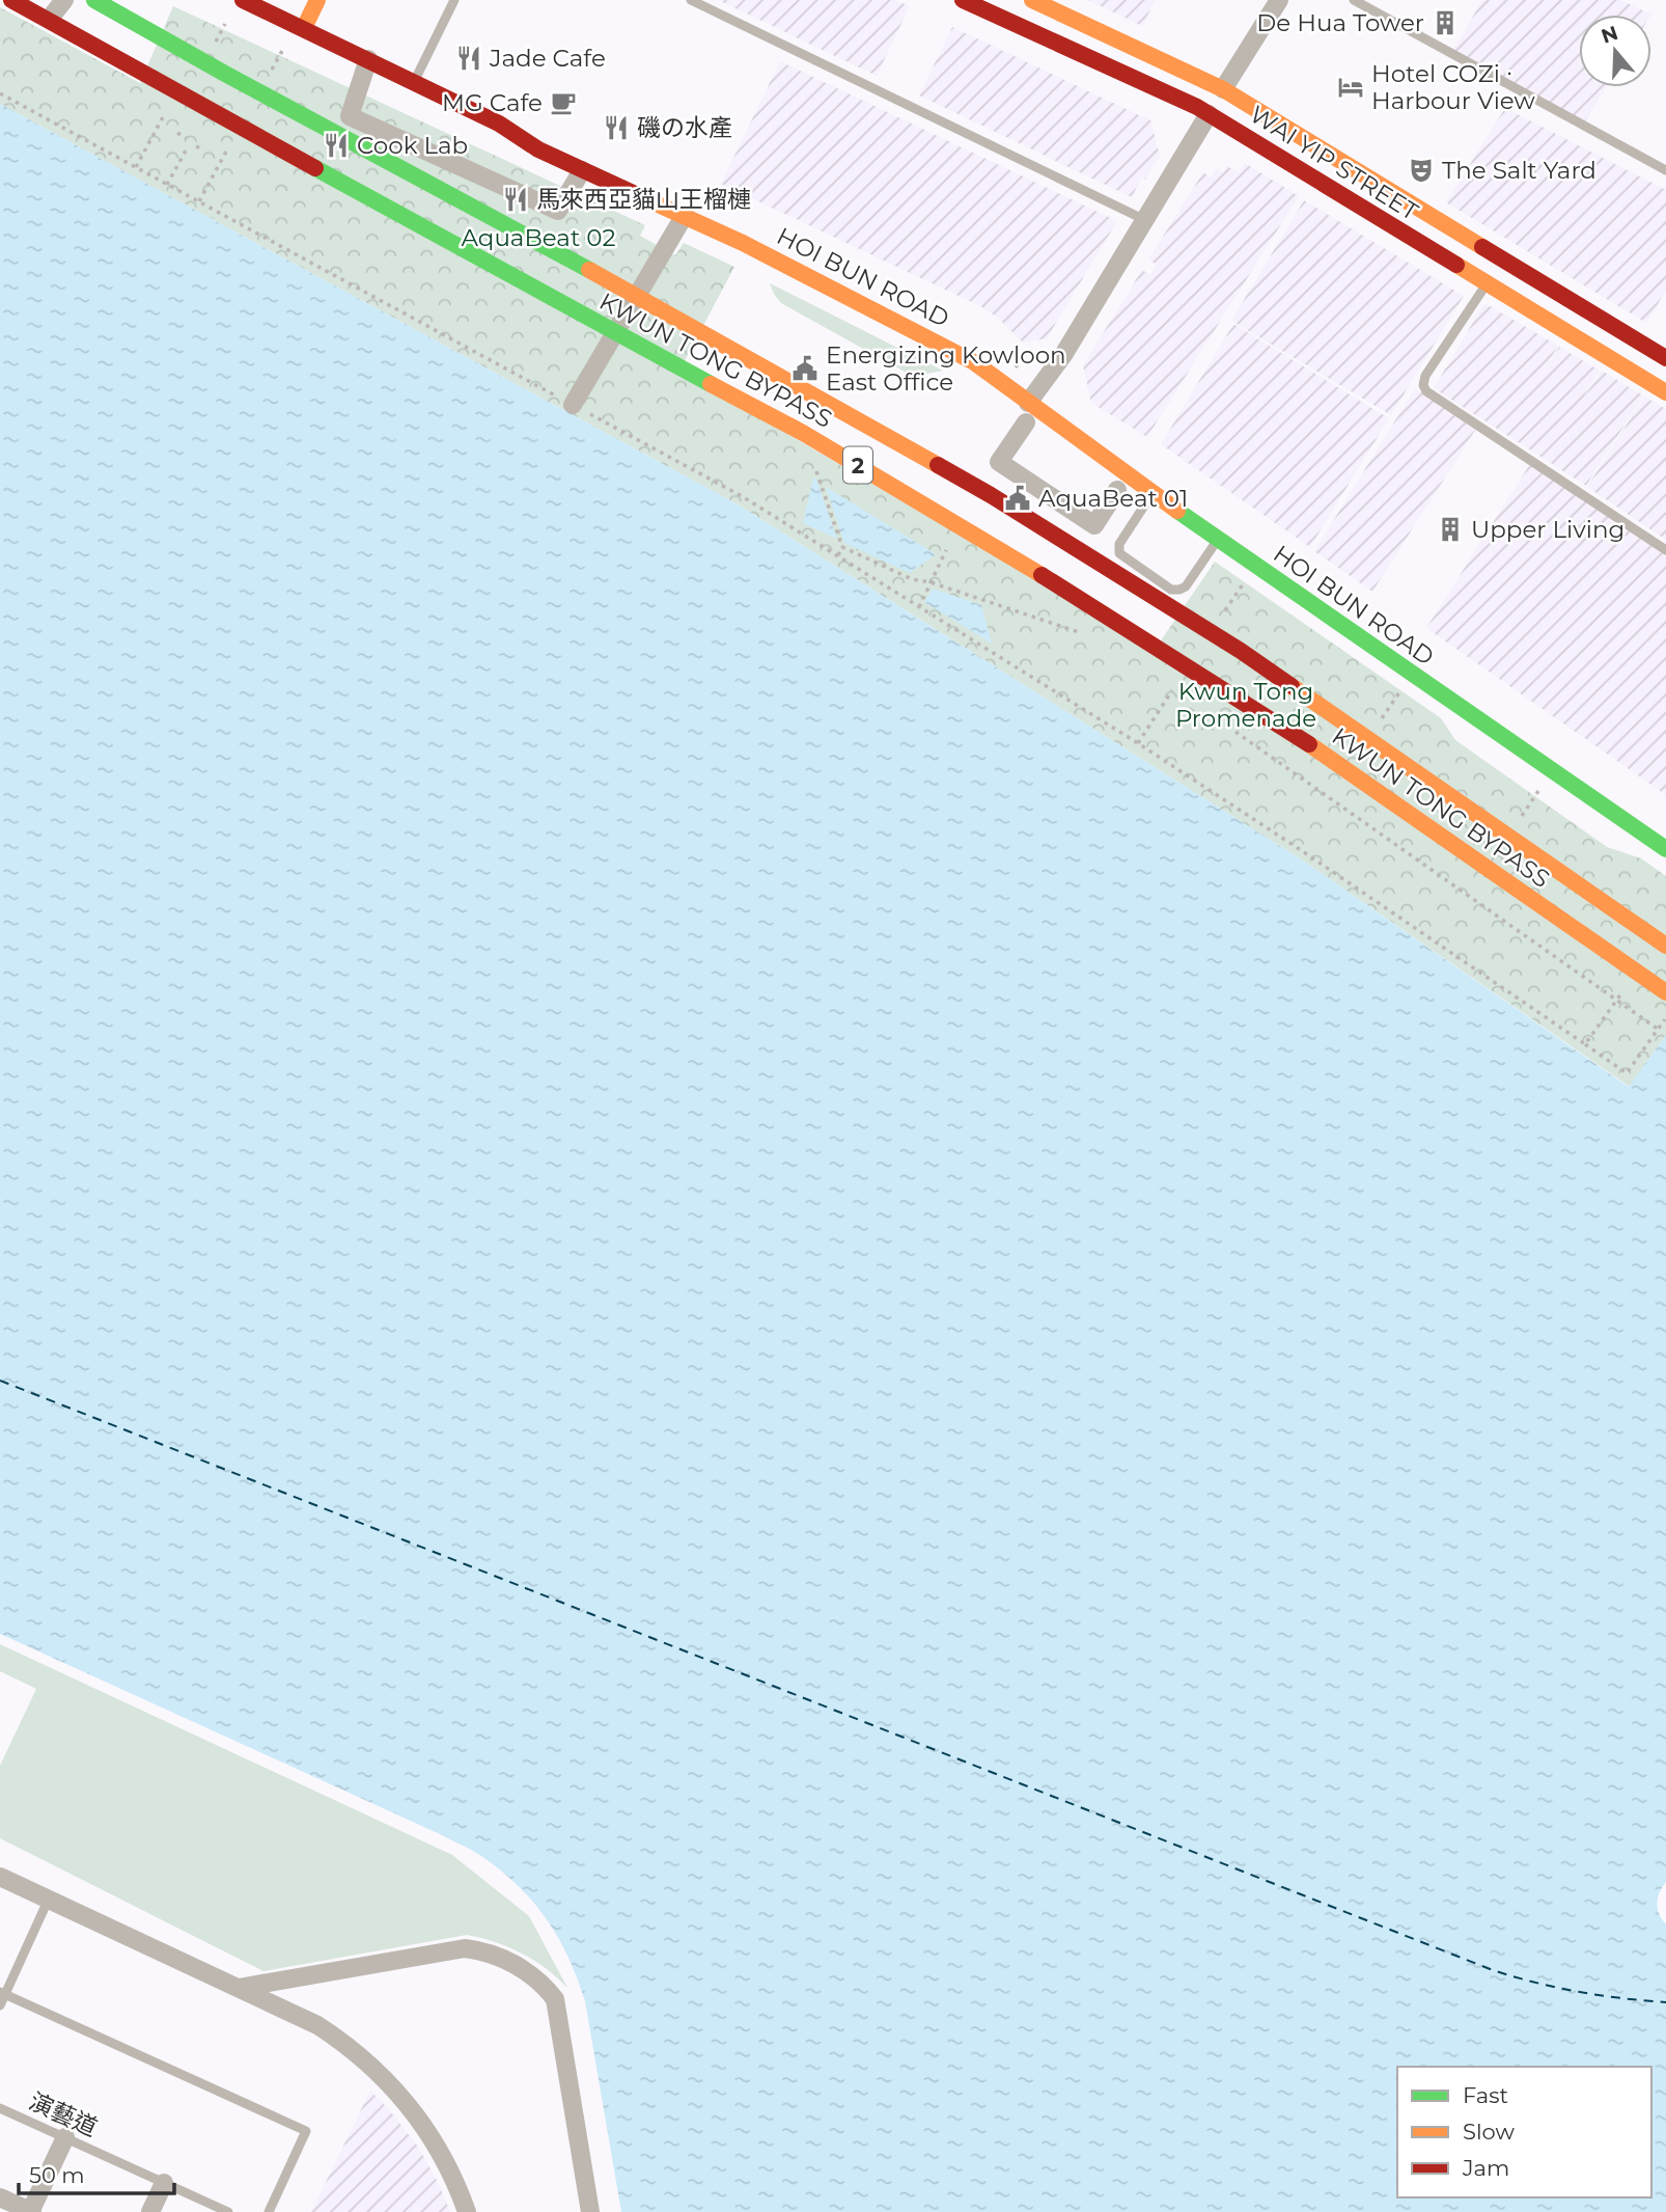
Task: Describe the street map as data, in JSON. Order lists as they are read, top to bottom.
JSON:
{
  "streets": {
    "main road": [
      "WAI YIP STREET",
      "HOI BUN ROAD",
      "KWUN TONG BYPASS",
      "2"
    ],
    "lane": ["演藝道"]
  },
  "parks": ["AquaBeat 02", "Kwun Tong Promenade"],
  "places": {
    "building": ["De Hua Tower", "Upper Living"],
    "restaurant": [
      "Jade Cafe",
      "磯の水產",
      "Cook Lab",
      "馬來西亞貓山王榴槤"
    ],
    "hotel": ["Hotel COZi ∙ Harbour View"],
    "cafe": ["MG Cafe"],
    "theatre": ["The Salt Yard"],
    "public building": ["Energizing Kowloon East Office", "AquaBeat 01"]
  },
  "legend": ["Fast", "Slow", "Jam"],
  "scale_bar": "50 m",
  "north": "top"
}
